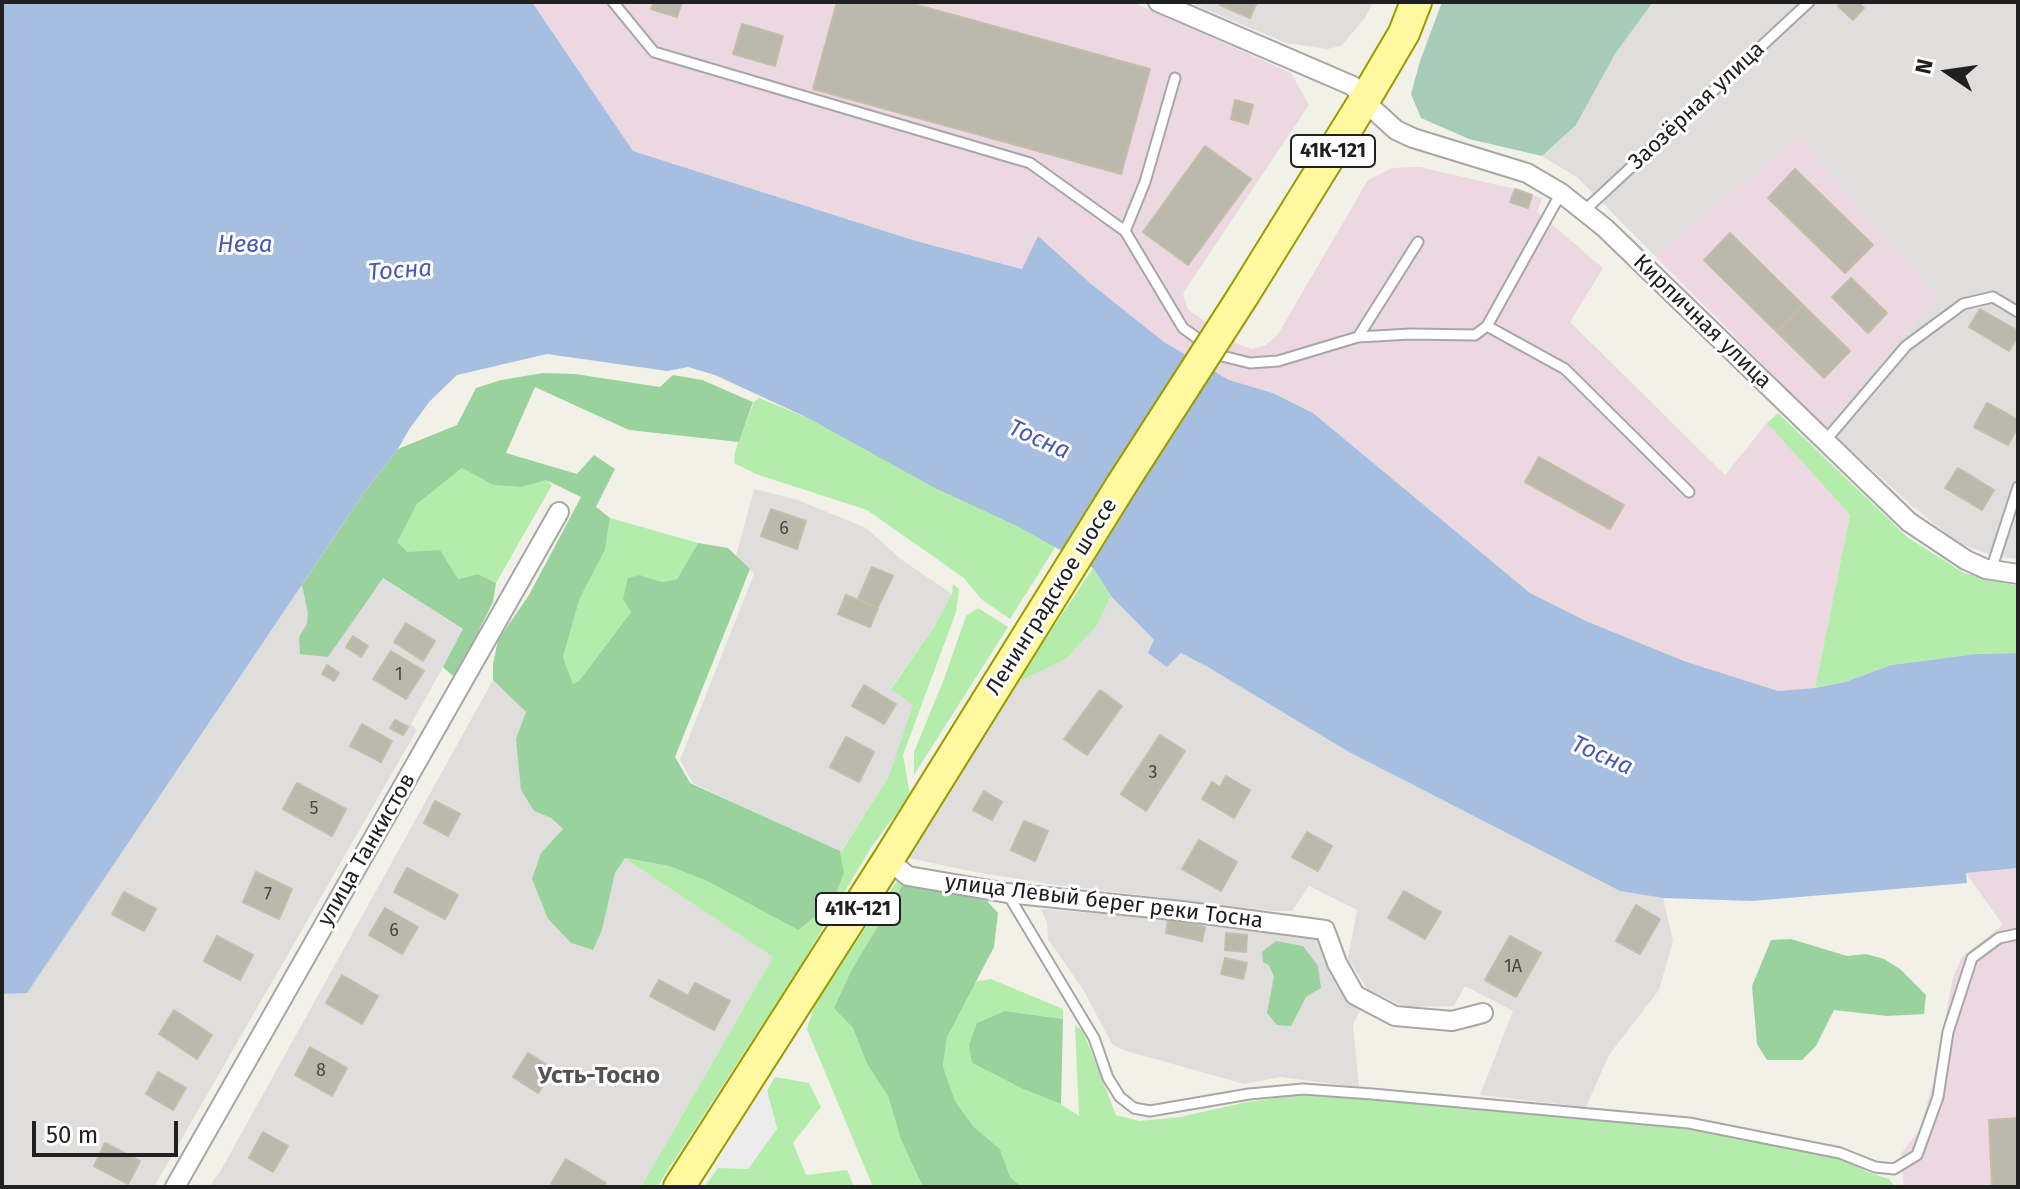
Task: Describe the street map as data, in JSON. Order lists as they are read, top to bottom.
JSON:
{
  "streets": {
    "main road": ["41К-121", "Ленинградское шоссе"],
    "street": ["Кирпичная улица", "улица Танкистов", "улица Левый берег реки Тосна"],
    "lane": ["Заозёрная улица"]
  },
  "crossings": [
    ["Заозёрная улица", "Кирпичная улица"],
    ["Кирпичная улица", "Ленинградское шоссе"],
    ["Ленинградское шоссе", "улица Левый берег реки Тосна"]
  ],
  "districts": ["Усть-Тосно"],
  "water": ["Нева", "Тосна"],
  "house_numbers": [
    "6",
    "1",
    "3",
    "5",
    "7",
    "6",
    "1А",
    "8"
  ],
  "scale_bar": "50 m",
  "north": "left"
}
